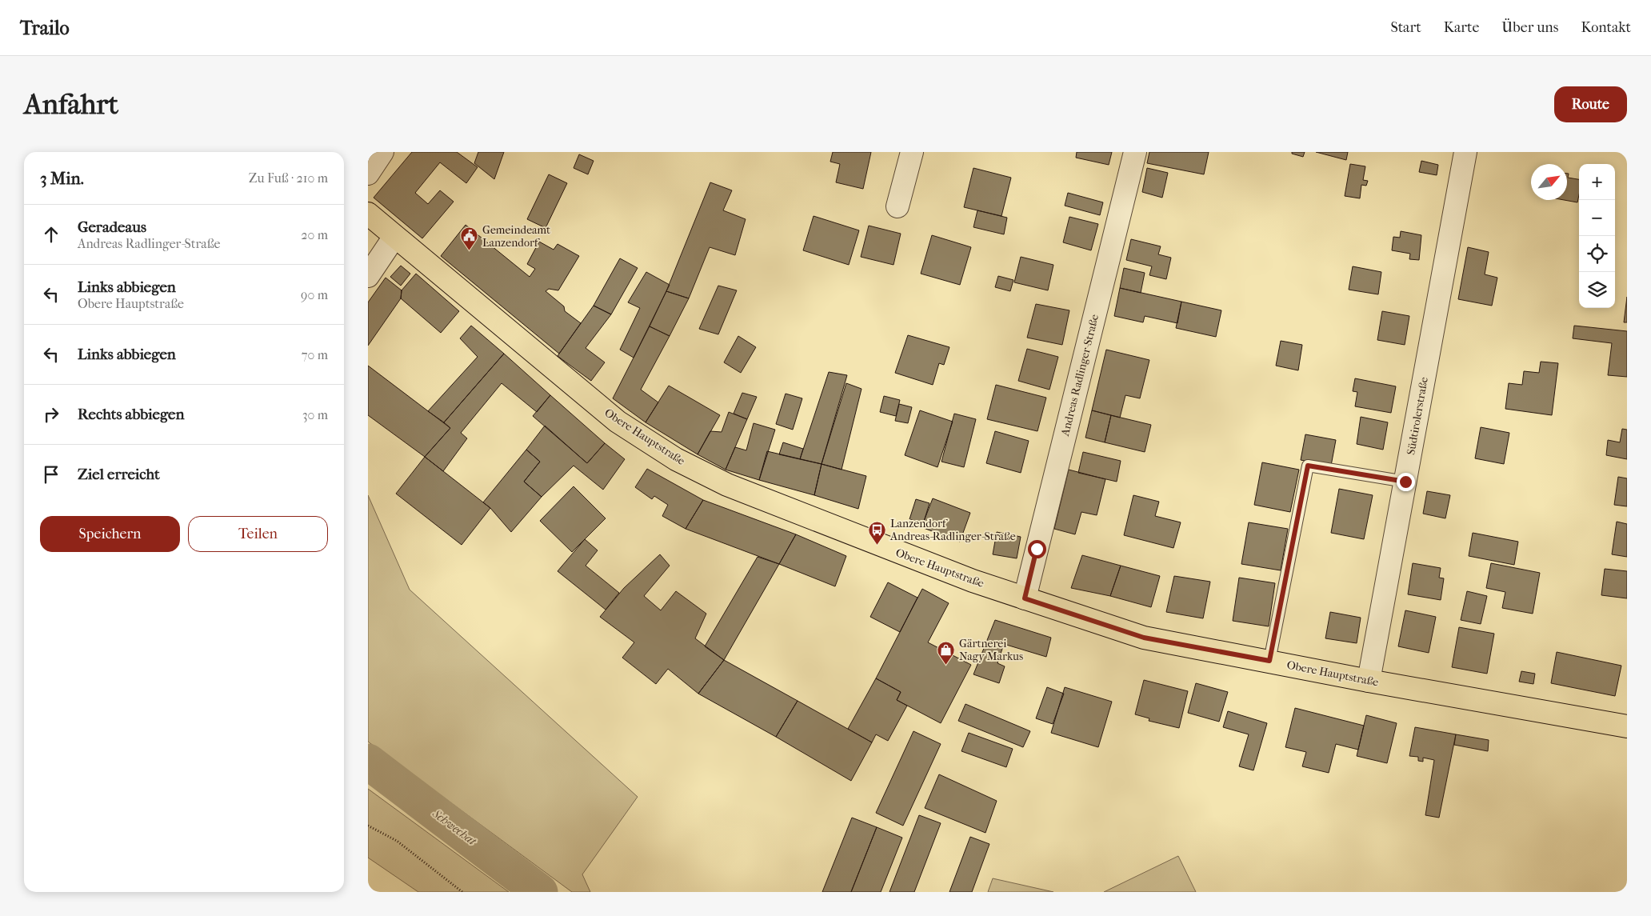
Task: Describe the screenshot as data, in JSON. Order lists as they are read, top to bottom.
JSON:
{
  "streets": {
    "main road": ["Obere Hauptstraße"],
    "street": ["Andreas Radlinger-Straße", "Südtirolerstraße"]
  },
  "crossings": [
    ["Andreas Radlinger-Straße", "Obere Hauptstraße"],
    ["Südtirolerstraße", "Obere Hauptstraße"]
  ],
  "water": ["Schwechat"],
  "places": {
    "public building": ["Gemeindeamt Lanzendorf"],
    "bus stop": ["Lanzendorf Andreas-Radlinger-Straße"],
    "shop": ["Gärtnerei Nagy Markus"]
  },
  "north": "top right",
  "page": {
    "header": "Trailo",
    "nav": [
      "Start",
      "Karte",
      "Über uns",
      "Kontakt"
    ],
    "buttons": [
      "Route",
      ["Speichern", "Teilen"]
    ],
    "title": "Anfahrt",
    "heading": ["3 Min.", "Zu Fuß · 210 m"],
    "map_buttons": ["+", "−"],
    "list": [
      ["Geradeaus", "Andreas Radlinger-Straße", "20 m"],
      ["Links abbiegen", "Obere Hauptstraße", "90 m"],
      ["Links abbiegen", "70 m"],
      ["Rechts abbiegen", "30 m"],
      "Ziel erreicht"
    ]
  }
}
